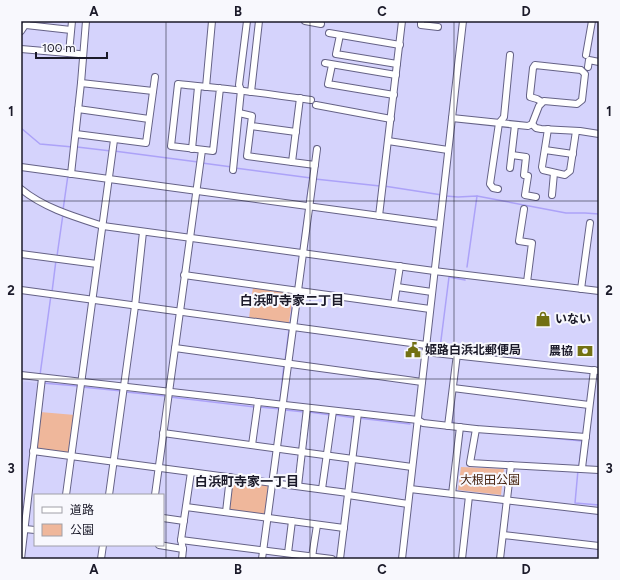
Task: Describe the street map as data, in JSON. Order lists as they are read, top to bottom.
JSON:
{
  "districts": ["白浜町寺家二丁目", "白浜町寺家一丁目"],
  "parks": ["大根田公園"],
  "places": {
    "shop": ["いない"],
    "public building": ["姫路白浜北郵便局"],
    "bank": ["農協"]
  },
  "legend": ["道路", "公園"],
  "scale_bar": "100 m",
  "grid": {
    "columns": [
      "A",
      "B",
      "C",
      "D"
    ],
    "rows": ["1", "2", "3"]
  }
}
